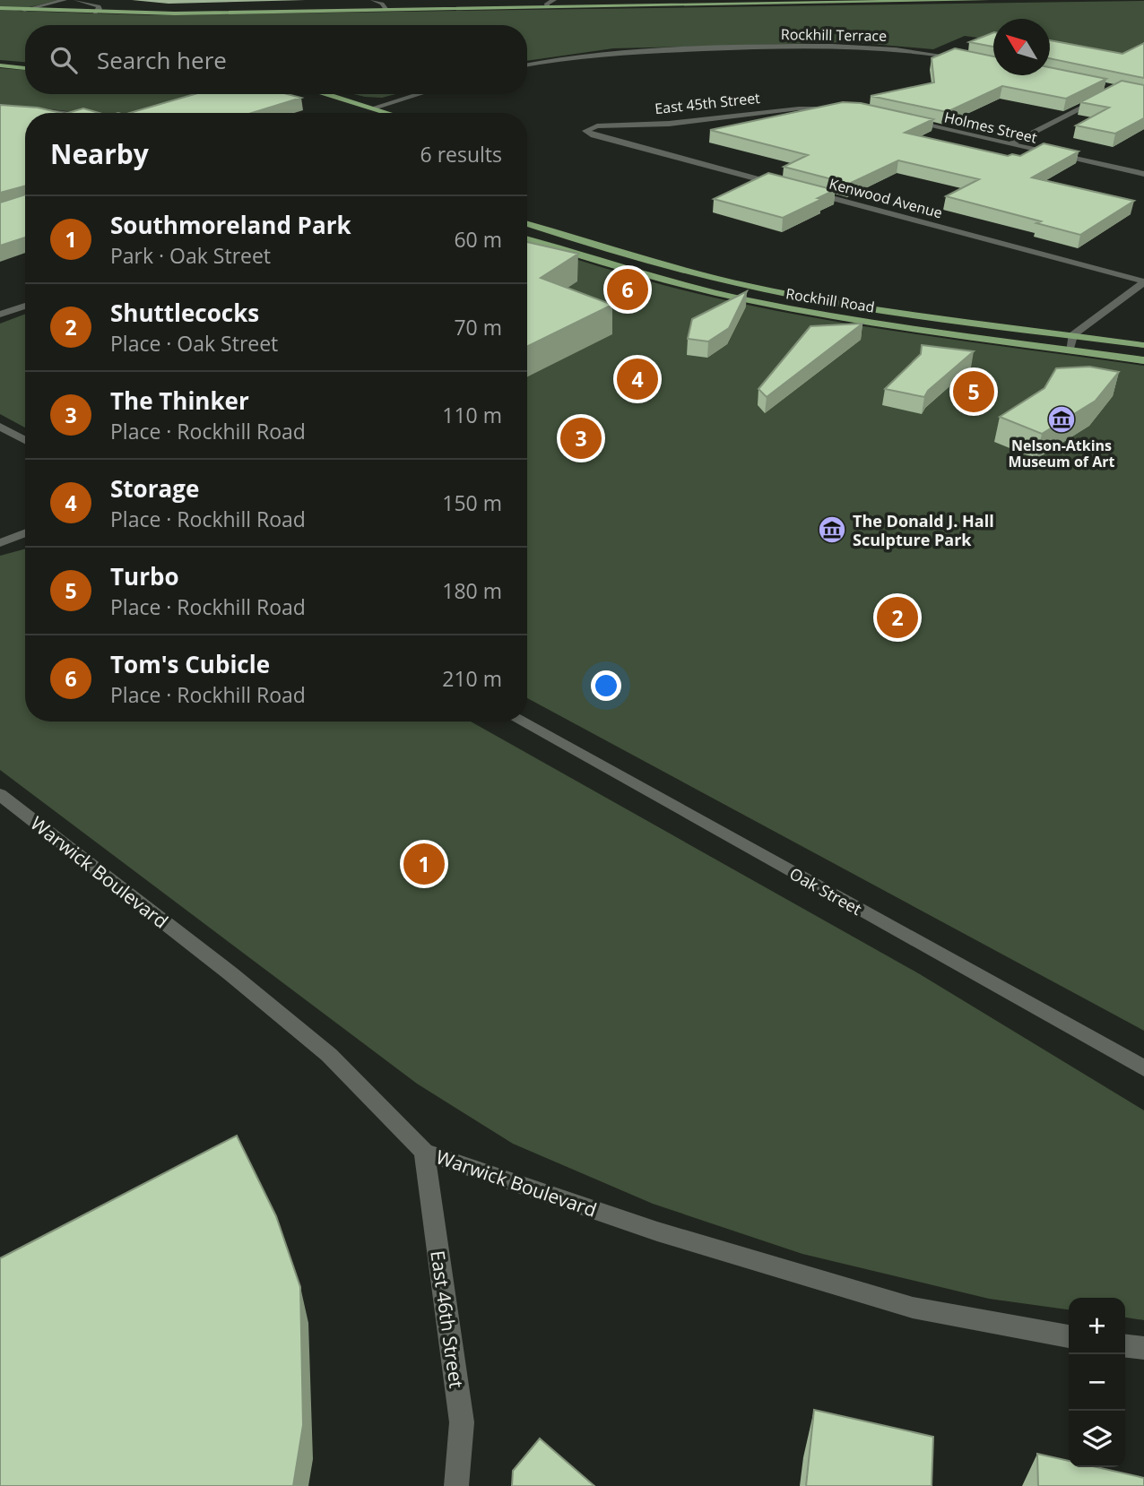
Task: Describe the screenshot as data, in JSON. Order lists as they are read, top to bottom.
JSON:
{
  "streets": {
    "main road": ["Rockhill Road"],
    "street": [
      "Rockhill Terrace",
      "East 45th Street",
      "Holmes Street",
      "Kenwood Avenue",
      "Warwick Boulevard",
      "Oak Street",
      "East 46th Street"
    ]
  },
  "crossings": [
    ["Warwick Boulevard", "East 46th Street"]
  ],
  "places": {
    "museum": ["Nelson-Atkins Museum of Art", "The Donald J. Hall Sculpture Park"]
  },
  "north": "top left",
  "page": {
    "search": "Search here",
    "heading": ["Nearby", "6 results"],
    "list": [
      {
        "mark": "1",
        "name": "Southmoreland Park",
        "note": "Park · Oak Street",
        "value": "60 m"
      },
      {
        "mark": "2",
        "name": "Shuttlecocks",
        "note": "Place · Oak Street",
        "value": "70 m"
      },
      {
        "mark": "3",
        "name": "The Thinker",
        "note": "Place · Rockhill Road",
        "value": "110 m"
      },
      {
        "mark": "4",
        "name": "Storage",
        "note": "Place · Rockhill Road",
        "value": "150 m"
      },
      {
        "mark": "5",
        "name": "Turbo",
        "note": "Place · Rockhill Road",
        "value": "180 m"
      },
      {
        "mark": "6",
        "name": "Tom's Cubicle",
        "note": "Place · Rockhill Road",
        "value": "210 m"
      }
    ],
    "pins": [
      "6",
      "4",
      "5",
      "3",
      "2",
      "1"
    ],
    "map_buttons": ["+", "−"]
  }
}
